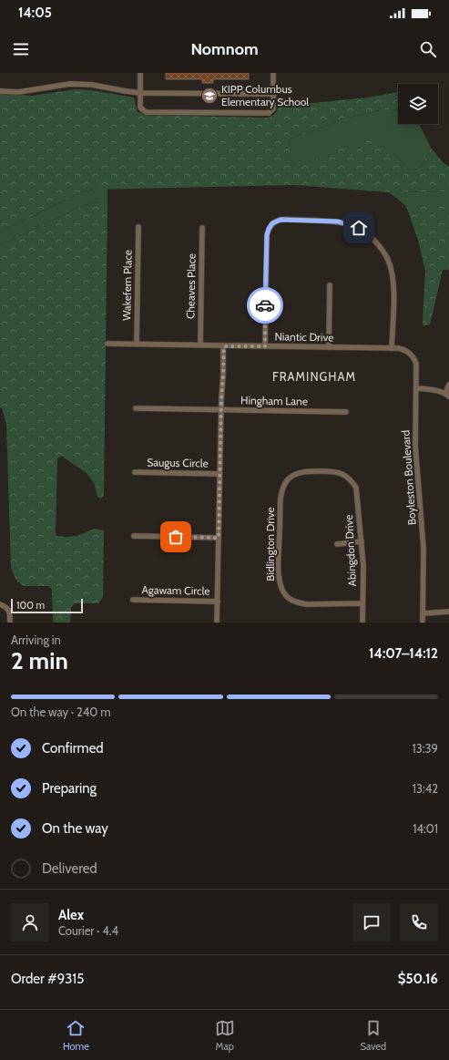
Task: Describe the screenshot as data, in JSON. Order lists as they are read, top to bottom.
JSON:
{
  "streets": {
    "street": [
      "Wakefern Place",
      "Cheaves Place",
      "Niantic Drive",
      "Hingham Lane",
      "Saugus Circle",
      "Boyleston Boulevard",
      "Bidlington Drive",
      "Abingdon Drive",
      "Agawam Circle"
    ]
  },
  "crossings": [
    ["Wakefern Place", "Niantic Drive"],
    ["Cheaves Place", "Niantic Drive"],
    ["Niantic Drive", "Boyleston Boulevard"],
    ["Bidlington Drive", "Abingdon Drive"]
  ],
  "districts": ["FRAMINGHAM"],
  "places": {
    "school or university": ["KIPP Columbus Elementary School"]
  },
  "scale_bar": "100 m",
  "page": {
    "status": "14:05",
    "header": "Nomnom",
    "scale": "100 m",
    "heading": ["2 min", "Arriving in", "14:07–14:12"],
    "panel": [
      "Alex",
      "Courier · 4.4",
      "Order #9315",
      "$50.16"
    ],
    "bar": "On the way · 240 m",
    "list": [
      ["Confirmed", "13:39"],
      ["Preparing", "13:42"],
      ["On the way", "14:01"],
      "Delivered"
    ],
    "tabs": ["Home", "Map", "Saved"]
  }
}
